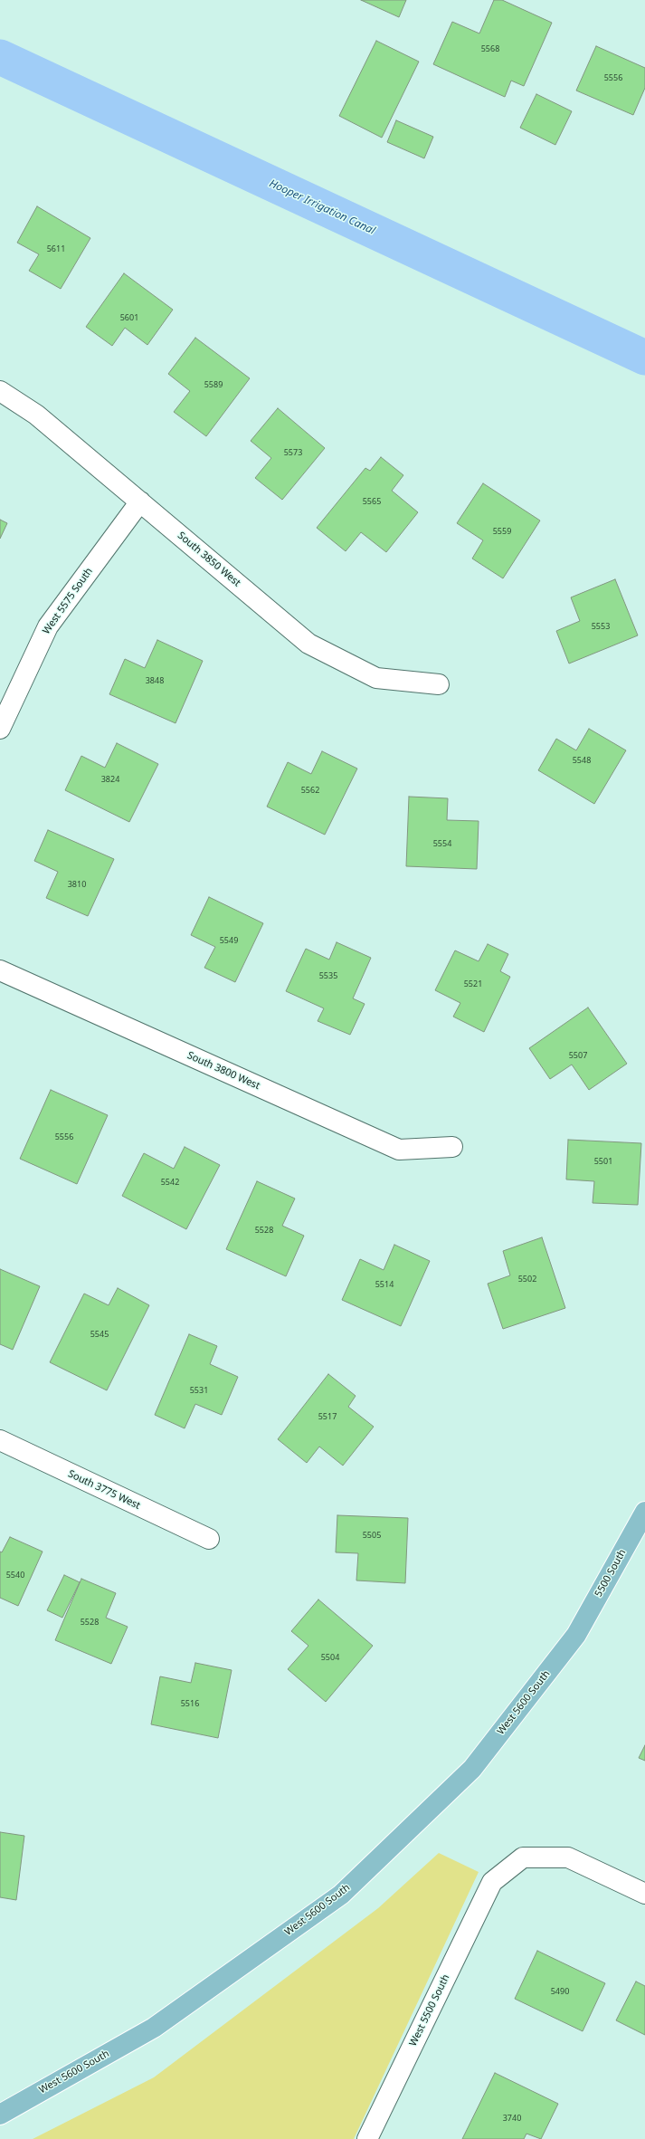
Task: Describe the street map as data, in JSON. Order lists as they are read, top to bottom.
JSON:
{
  "streets": {
    "main road": ["5500 South", "West 5600 South"],
    "street": [
      "South 3850 West",
      "West 5575 South",
      "South 3800 West",
      "South 3775 West",
      "West 5500 South"
    ]
  },
  "crossings": [
    ["South 3850 West", "West 5575 South"],
    ["5500 South", "West 5600 South"]
  ],
  "water": ["Hooper Irrigation Canal"],
  "house_numbers": [
    "5568",
    "5556",
    "5611",
    "5601",
    "5589",
    "5573",
    "5565",
    "5559",
    "5553",
    "3848",
    "5548",
    "3824",
    "5562",
    "5554",
    "3810",
    "5549",
    "5535",
    "5521",
    "5507",
    "5556",
    "5501",
    "5542",
    "5528",
    "5502",
    "5514",
    "5545",
    "5531",
    "5517",
    "5505",
    "5540",
    "5528",
    "5504",
    "5516",
    "5490",
    "3740"
  ]
}
